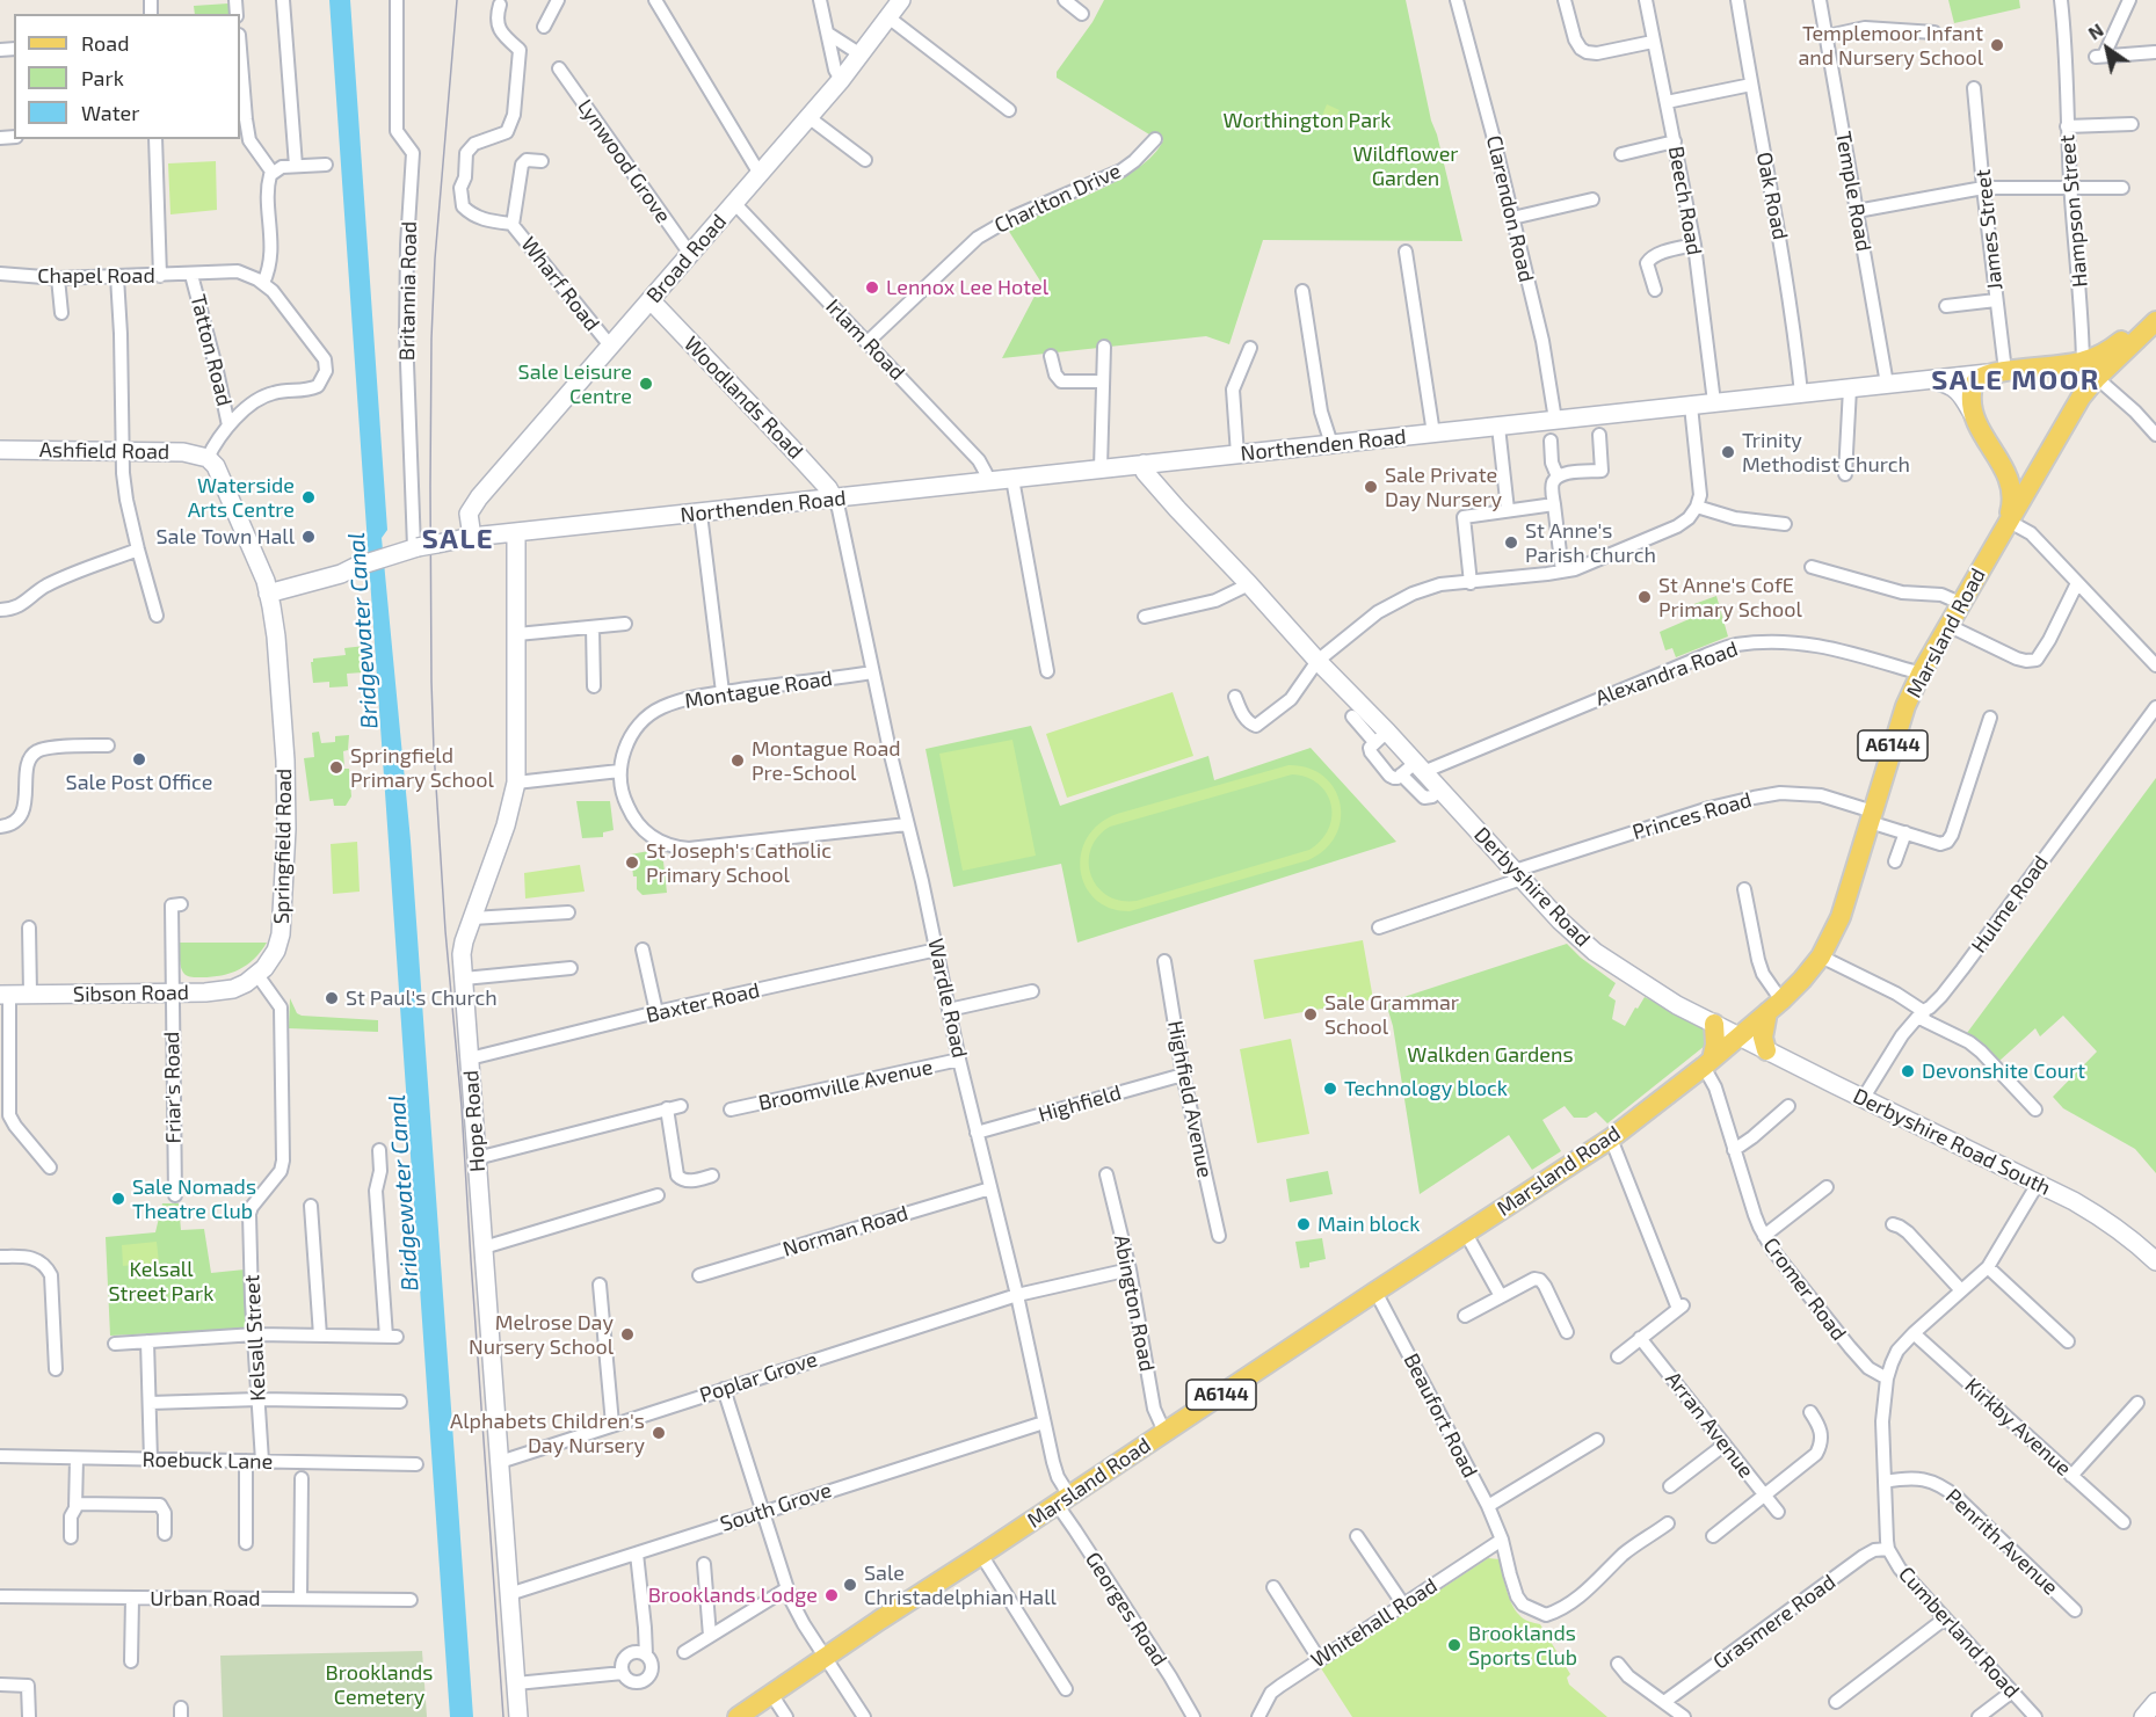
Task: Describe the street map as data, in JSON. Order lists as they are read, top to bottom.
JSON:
{
  "streets": {
    "main road": ["Northenden Road", "Marsland Road", "A6144"],
    "street": [
      "Lynwood Grove",
      "Temple Road",
      "Oak Road",
      "Charlton Drive",
      "Beech Road",
      "Clarendon Road",
      "Hampson Street",
      "James Street",
      "Broad Road",
      "Chapel Road",
      "Wharf Road",
      "Britannia Road",
      "Irlam Road",
      "Tatton Road",
      "Woodlands Road",
      "Ashfield Road",
      "Alexandra Road",
      "Montague Road",
      "Princes Road",
      "Springfield Road",
      "Derbyshire Road",
      "Hulme Road",
      "Sibson Road",
      "Wardle Road",
      "Baxter Road",
      "Broomville Avenue",
      "Friar's Road",
      "Highfield Avenue",
      "Highfield",
      "Hope Road",
      "Derbyshire Road South",
      "Norman Road",
      "Cromer Road",
      "Abington Road",
      "Kelsall Street",
      "Poplar Grove",
      "Beaufort Road",
      "Arran Avenue",
      "Kirkby Avenue",
      "Roebuck Lane",
      "South Grove",
      "Penrith Avenue",
      "Urban Road",
      "Georges Road",
      "Grasmere Road",
      "Whitehall Road",
      "Cumberland Road"
    ]
  },
  "crossings": [
    ["Lynwood Grove", "Broad Road"],
    ["Temple Road", "Northenden Road"],
    ["Oak Road", "Northenden Road"],
    ["Charlton Drive", "Irlam Road"],
    ["Beech Road", "Northenden Road"],
    ["Clarendon Road", "Northenden Road"],
    ["Hampson Street", "Northenden Road"],
    ["James Street", "Northenden Road"],
    ["Broad Road", "Wharf Road"],
    ["Broad Road", "Irlam Road"],
    ["Broad Road", "Woodlands Road"],
    ["Broad Road", "Northenden Road"],
    ["Chapel Road", "Tatton Road"],
    ["Britannia Road", "Northenden Road"],
    ["Irlam Road", "Northenden Road"],
    ["Woodlands Road", "Northenden Road"],
    ["Woodlands Road", "Wardle Road"],
    ["Northenden Road", "Derbyshire Road"],
    ["Northenden Road", "Wardle Road"],
    ["Northenden Road", "Hope Road"],
    ["Marsland Road", "Alexandra Road"],
    ["Marsland Road", "A6144"],
    ["Marsland Road", "Princes Road"],
    ["Marsland Road", "Derbyshire Road"],
    ["Marsland Road", "Wardle Road"],
    ["Marsland Road", "Derbyshire Road South"],
    ["Marsland Road", "Cromer Road"],
    ["Marsland Road", "Abington Road"],
    ["Marsland Road", "Beaufort Road"],
    ["Marsland Road", "Georges Road"],
    ["Alexandra Road", "Derbyshire Road"],
    ["Montague Road", "Wardle Road"],
    ["Princes Road", "Derbyshire Road"],
    ["Springfield Road", "Sibson Road"],
    ["Springfield Road", "Kelsall Street"],
    ["Derbyshire Road", "Derbyshire Road South"],
    ["Hulme Road", "Derbyshire Road South"],
    ["Sibson Road", "Friar's Road"],
    ["Sibson Road", "Kelsall Street"],
    ["Wardle Road", "Baxter Road"],
    ["Wardle Road", "Broomville Avenue"],
    ["Wardle Road", "Highfield"],
    ["Wardle Road", "Norman Road"],
    ["Wardle Road", "Poplar Grove"],
    ["Wardle Road", "South Grove"],
    ["Wardle Road", "Georges Road"],
    ["Baxter Road", "Hope Road"],
    ["Highfield Avenue", "Highfield"],
    ["Hope Road", "Poplar Grove"],
    ["Hope Road", "South Grove"],
    ["Derbyshire Road South", "Cumberland Road"],
    ["Cromer Road", "Cumberland Road"],
    ["Abington Road", "Poplar Grove"],
    ["Kelsall Street", "Roebuck Lane"],
    ["Beaufort Road", "Whitehall Road"],
    ["Kirkby Avenue", "Cumberland Road"],
    ["Penrith Avenue", "Cumberland Road"],
    ["Grasmere Road", "Cumberland Road"]
  ],
  "districts": ["SALE MOOR", "SALE"],
  "water": ["Bridgewater Canal"],
  "parks": [
    "Worthington Park",
    "Wildflower Garden",
    "Walkden Gardens",
    "Kelsall Street Park",
    "Brooklands Cemetery"
  ],
  "places": [
    "Templemoor Infant and Nursery School",
    "Lennox Lee Hotel",
    "Sale Leisure Centre",
    "Trinity Methodist Church",
    "Sale Private Day Nursery",
    "Waterside Arts Centre",
    "Sale Town Hall",
    "St Anne's Parish Church",
    "St Anne's CofE Primary School",
    "Sale Post Office",
    "Montague Road Pre-School",
    "Springfield Primary School",
    "St Joseph's Catholic Primary School",
    "St Paul's Church",
    "Sale Grammar School",
    "Devonshite Court",
    "Technology block",
    "Sale Nomads Theatre Club",
    "Main block",
    "Melrose Day Nursery School",
    "Alphabets Children's Day Nursery",
    "Sale Christadelphian Hall",
    "Brooklands Lodge",
    "Brooklands Sports Club"
  ],
  "legend": ["Road", "Park", "Water"],
  "north": "top left"
}
